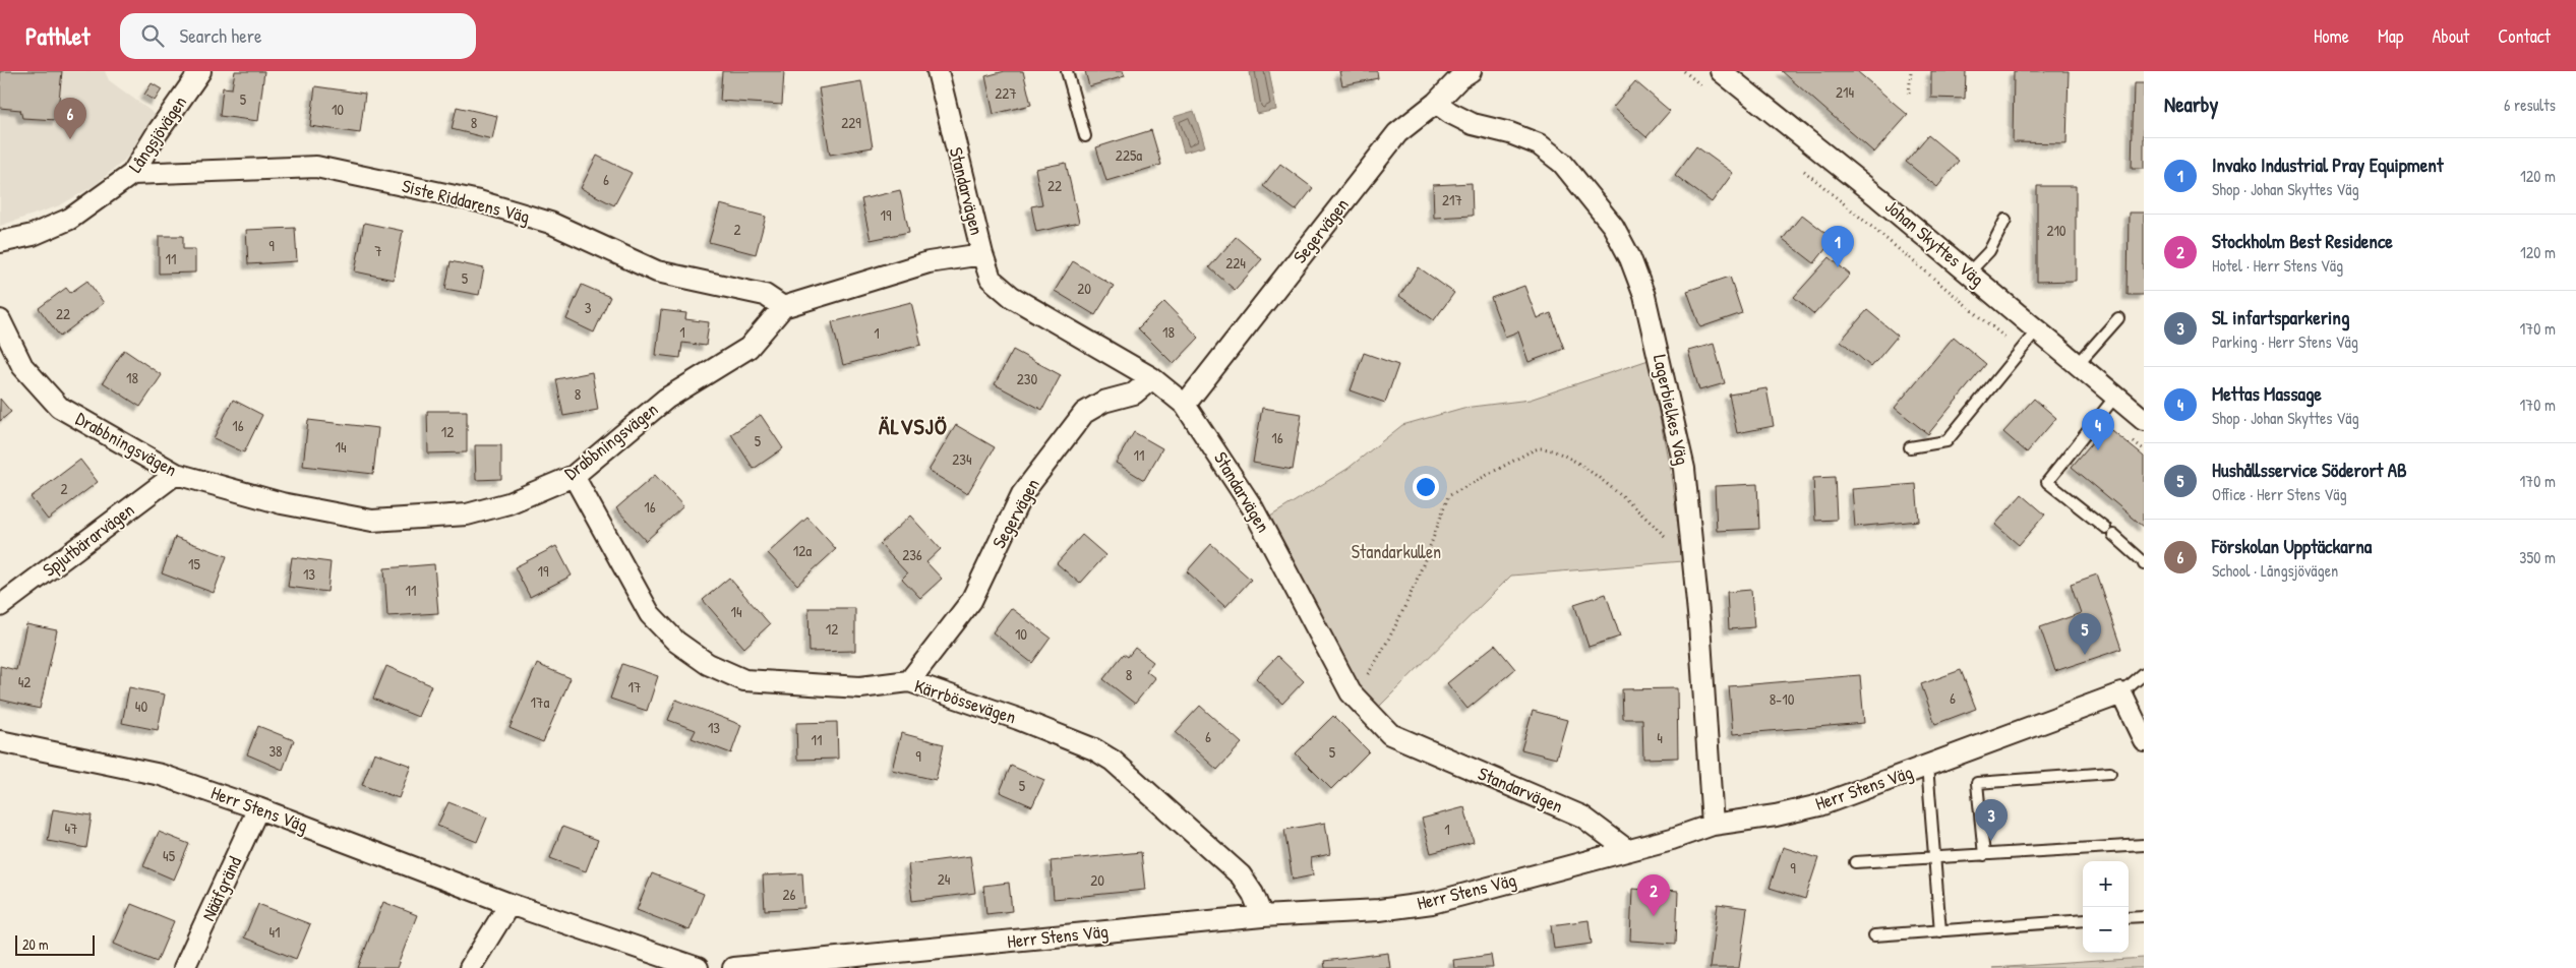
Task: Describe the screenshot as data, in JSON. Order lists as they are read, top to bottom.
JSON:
{
  "streets": {
    "street": [
      "Långsjövägen",
      "Standarvägen",
      "Siste Riddarens Väg",
      "Segervägen",
      "Johan Skyttes Väg",
      "Lagerbielkes Väg",
      "Drabbningsvägen",
      "Spjutbärarvägen",
      "Kärrbössevägen",
      "Herr Stens Väg",
      "Nääfgränd"
    ]
  },
  "crossings": [
    ["Långsjövägen", "Siste Riddarens Väg"],
    ["Standarvägen", "Segervägen"],
    ["Standarvägen", "Herr Stens Väg"],
    ["Siste Riddarens Väg", "Drabbningsvägen"],
    ["Segervägen", "Lagerbielkes Väg"],
    ["Segervägen", "Kärrbössevägen"],
    ["Lagerbielkes Väg", "Herr Stens Väg"],
    ["Drabbningsvägen", "Spjutbärarvägen"],
    ["Drabbningsvägen", "Kärrbössevägen"],
    ["Kärrbössevägen", "Herr Stens Väg"],
    ["Herr Stens Väg", "Nääfgränd"]
  ],
  "districts": ["ÄLVSJÖ"],
  "parks": ["Standarkullen"],
  "house_numbers": [
    "214",
    "227",
    "5",
    "10",
    "8",
    "229",
    "225a",
    "6",
    "22",
    "217",
    "19",
    "2",
    "210",
    "9",
    "7",
    "11",
    "224",
    "5",
    "20",
    "3",
    "22",
    "1",
    "18",
    "1",
    "18",
    "230",
    "8",
    "16",
    "12",
    "16",
    "5",
    "14",
    "11",
    "234",
    "2",
    "16",
    "12a",
    "236",
    "15",
    "19",
    "13",
    "11",
    "14",
    "12",
    "10",
    "8",
    "42",
    "17",
    "6",
    "8-10",
    "17a",
    "40",
    "13",
    "6",
    "4",
    "11",
    "38",
    "5",
    "9",
    "5",
    "47",
    "1",
    "45",
    "9",
    "24",
    "20",
    "26",
    "41"
  ],
  "scale_bar": "20 m",
  "page": {
    "header": "Pathlet",
    "search": "Search here",
    "nav": [
      "Home",
      "Map",
      "About",
      "Contact"
    ],
    "heading": ["Nearby", "6 results"],
    "pins": [
      "6",
      "1",
      "4",
      "5",
      "3",
      "2"
    ],
    "list": [
      {
        "mark": "1",
        "name": "Invako Industrial Pray Equipment",
        "note": "Shop · Johan Skyttes Väg",
        "value": "120 m"
      },
      {
        "mark": "2",
        "name": "Stockholm Best Residence",
        "note": "Hotel · Herr Stens Väg",
        "value": "120 m"
      },
      {
        "mark": "3",
        "name": "SL infartsparkering",
        "note": "Parking · Herr Stens Väg",
        "value": "170 m"
      },
      {
        "mark": "4",
        "name": "Mettas Massage",
        "note": "Shop · Johan Skyttes Väg",
        "value": "170 m"
      },
      {
        "mark": "5",
        "name": "Hushållsservice Söderort AB",
        "note": "Office · Herr Stens Väg",
        "value": "170 m"
      },
      {
        "mark": "6",
        "name": "Förskolan Upptäckarna",
        "note": "School · Långsjövägen",
        "value": "350 m"
      }
    ],
    "map_buttons": ["+", "−"],
    "scale": "20 m"
  }
}
